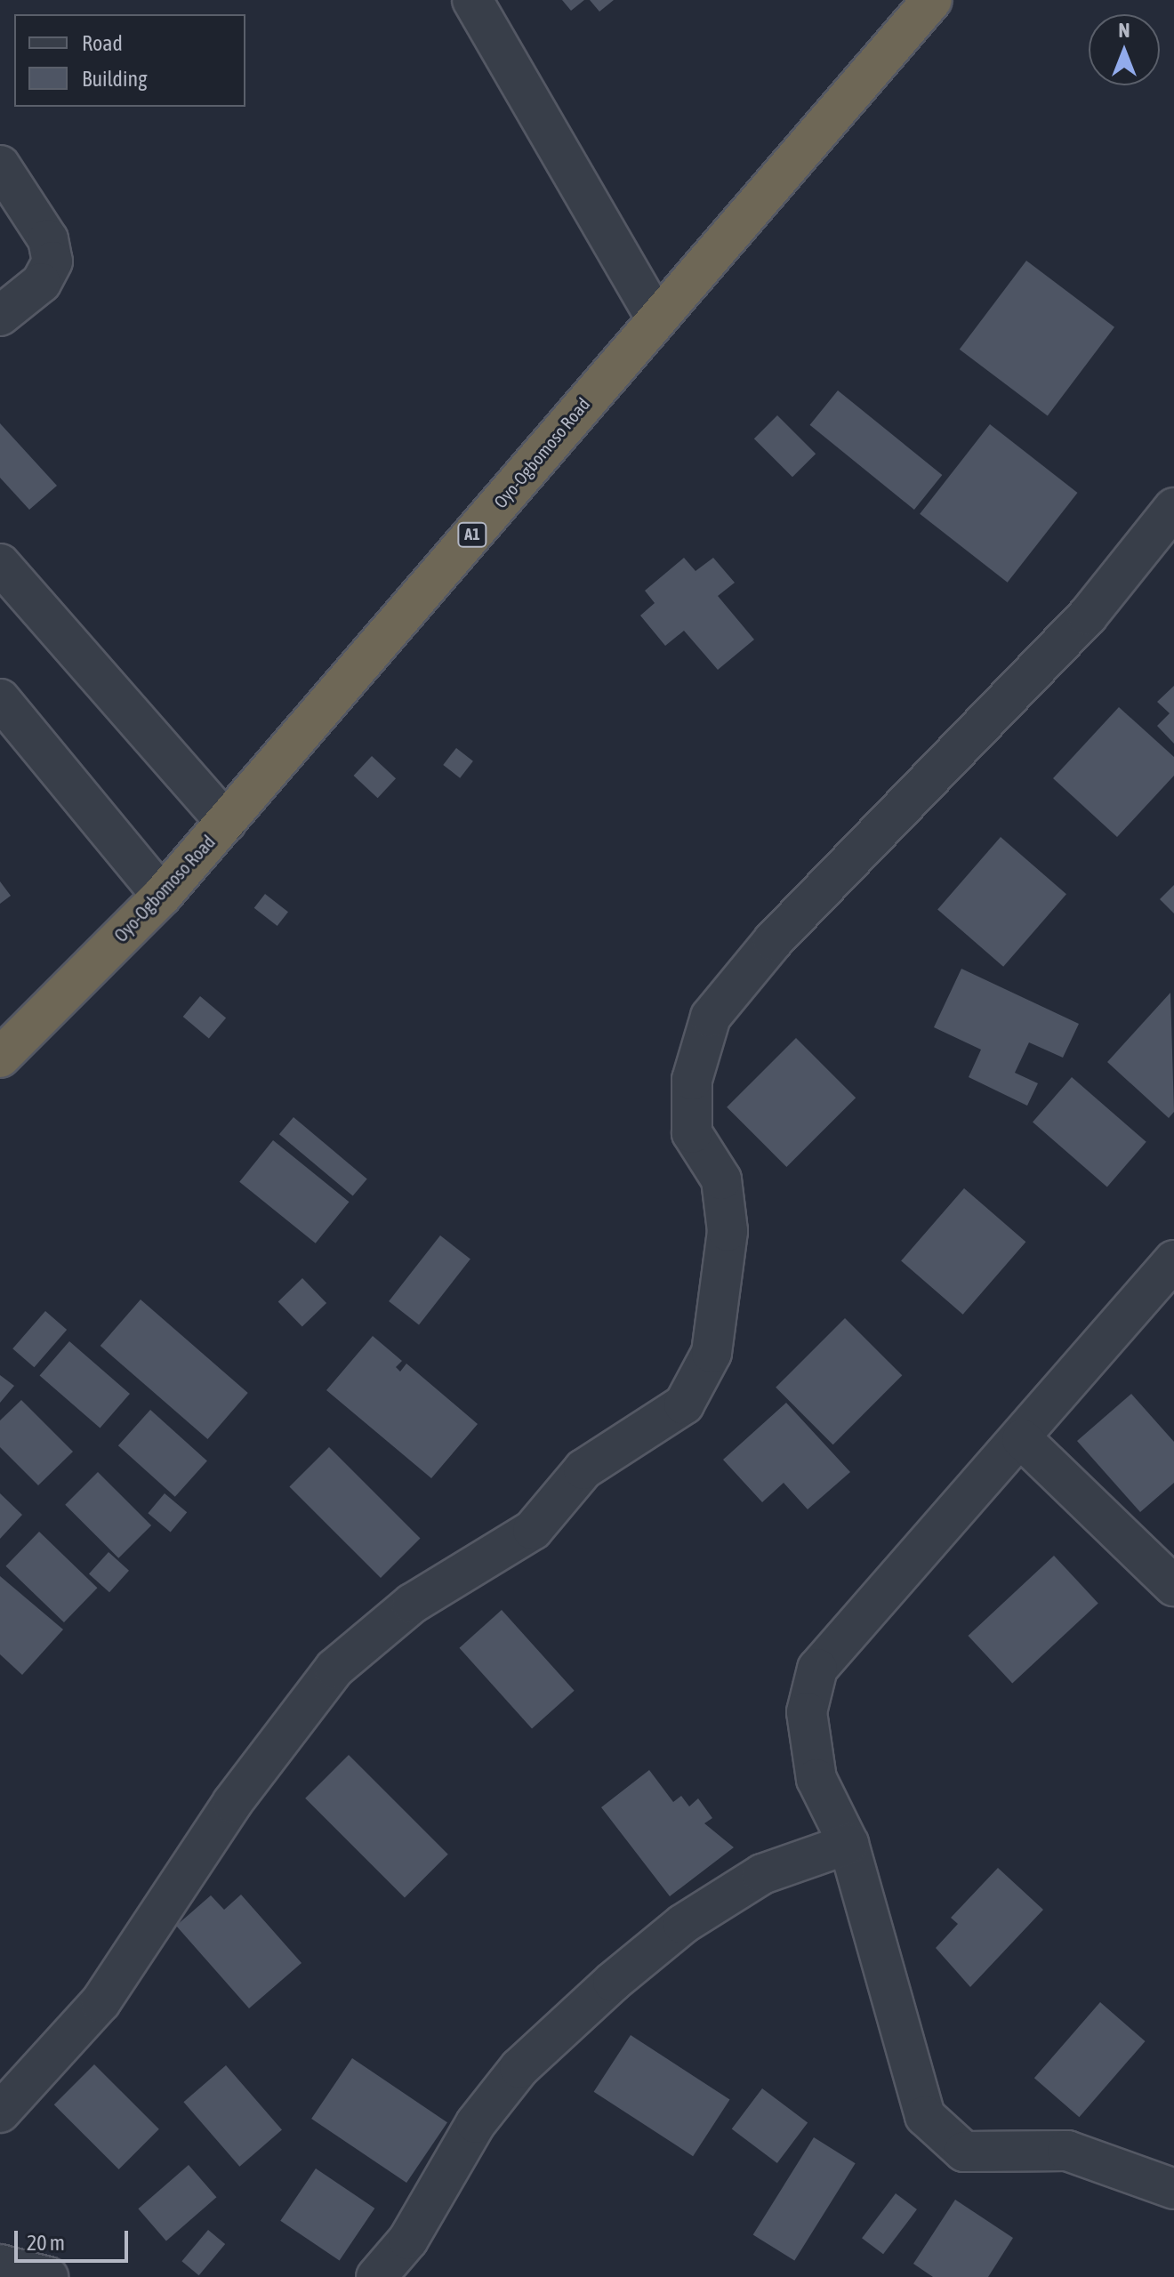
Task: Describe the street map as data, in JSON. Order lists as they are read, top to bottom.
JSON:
{
  "streets": {
    "highway": ["Oyo-Ogbomoso Road", "A1"]
  },
  "legend": ["Road", "Building"],
  "scale_bar": "20 m",
  "north": "top"
}
